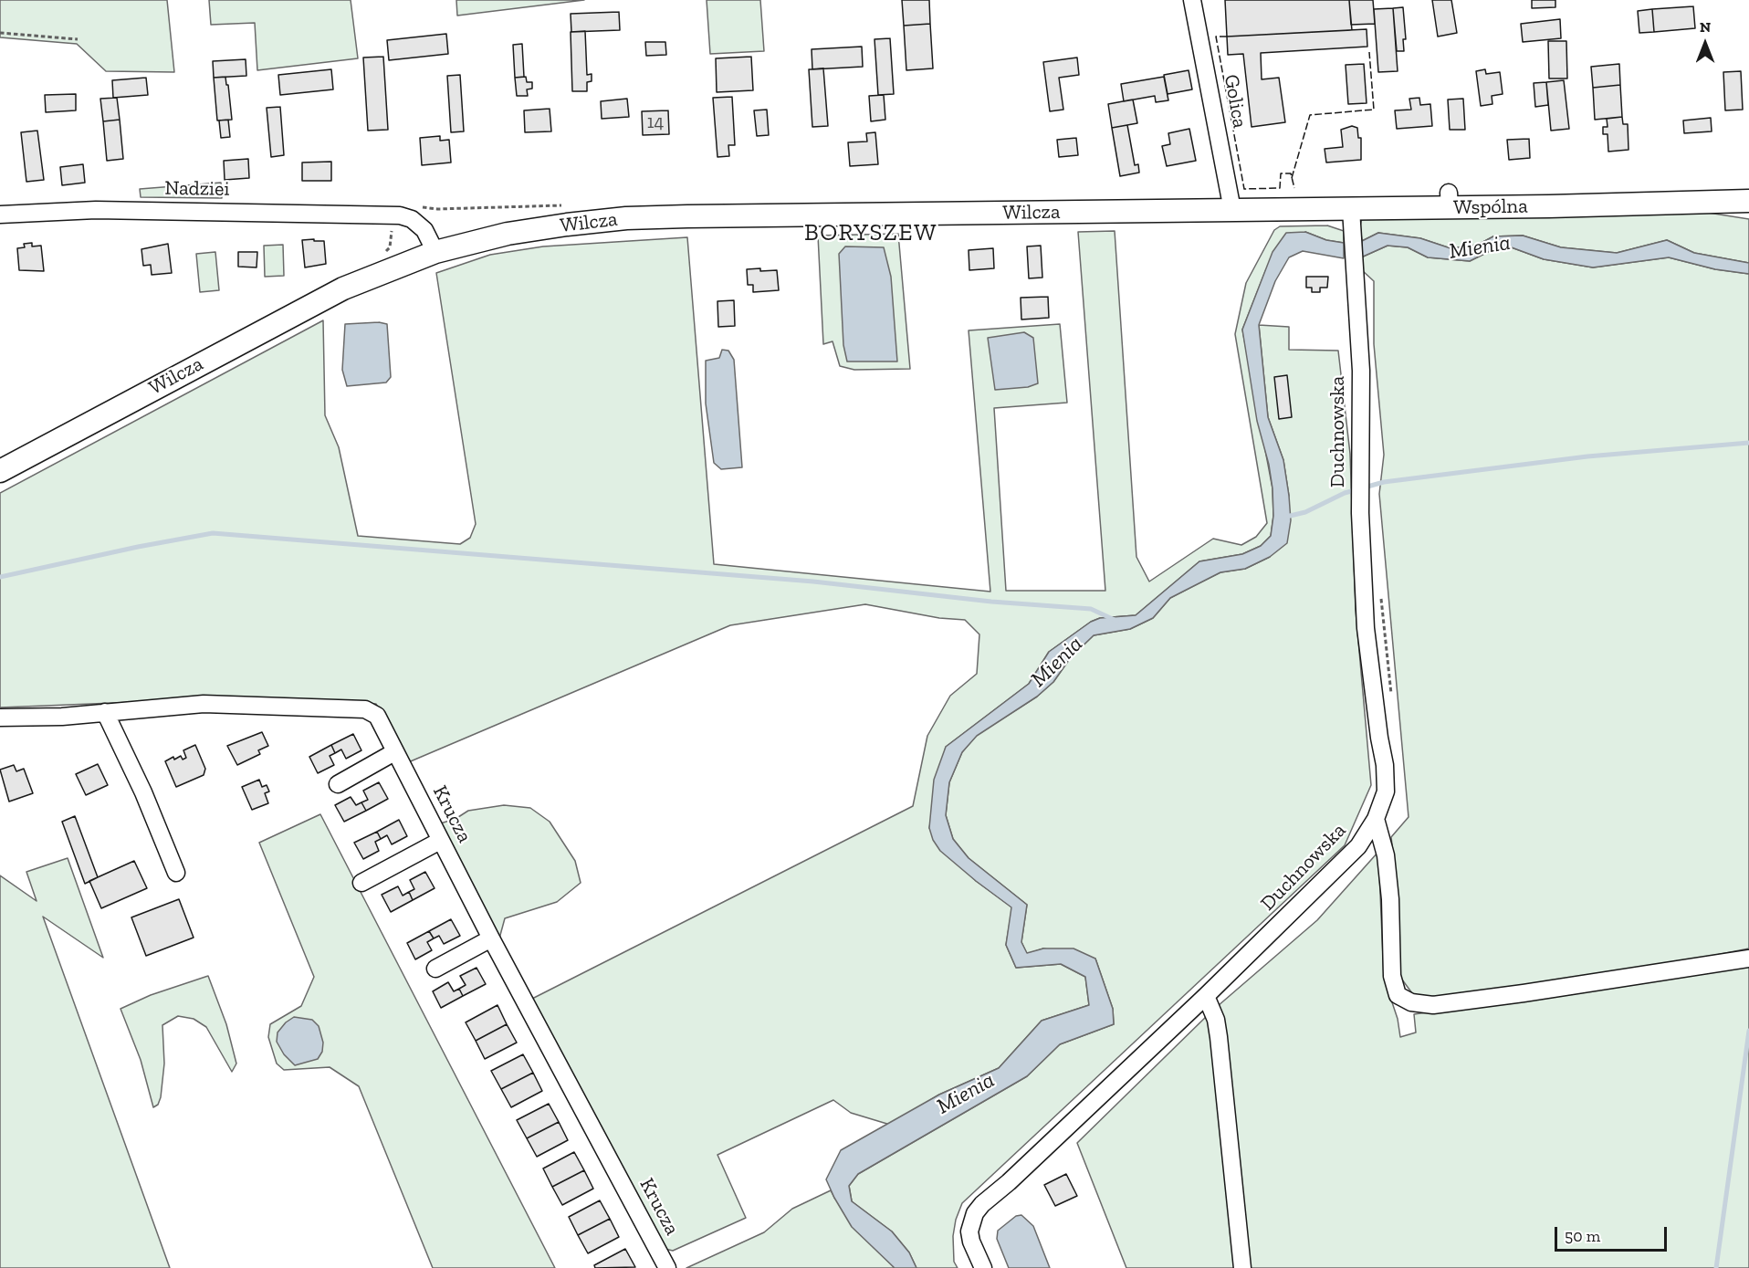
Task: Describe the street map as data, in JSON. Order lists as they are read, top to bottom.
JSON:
{
  "streets": {
    "main road": ["Wspólna", "Wilcza"],
    "street": [
      "Golica",
      "Nadziei",
      "Duchnowska",
      "Krucza"
    ]
  },
  "crossings": [
    ["Golica", "Wspólna"],
    ["Golica", "Wilcza"],
    ["Nadziei", "Wilcza"],
    ["Wspólna", "Wilcza"],
    ["Wspólna", "Duchnowska"]
  ],
  "districts": ["BORYSZEW"],
  "water": ["Mienia"],
  "house_numbers": ["14"],
  "scale_bar": "50 m",
  "north": "top"
}
